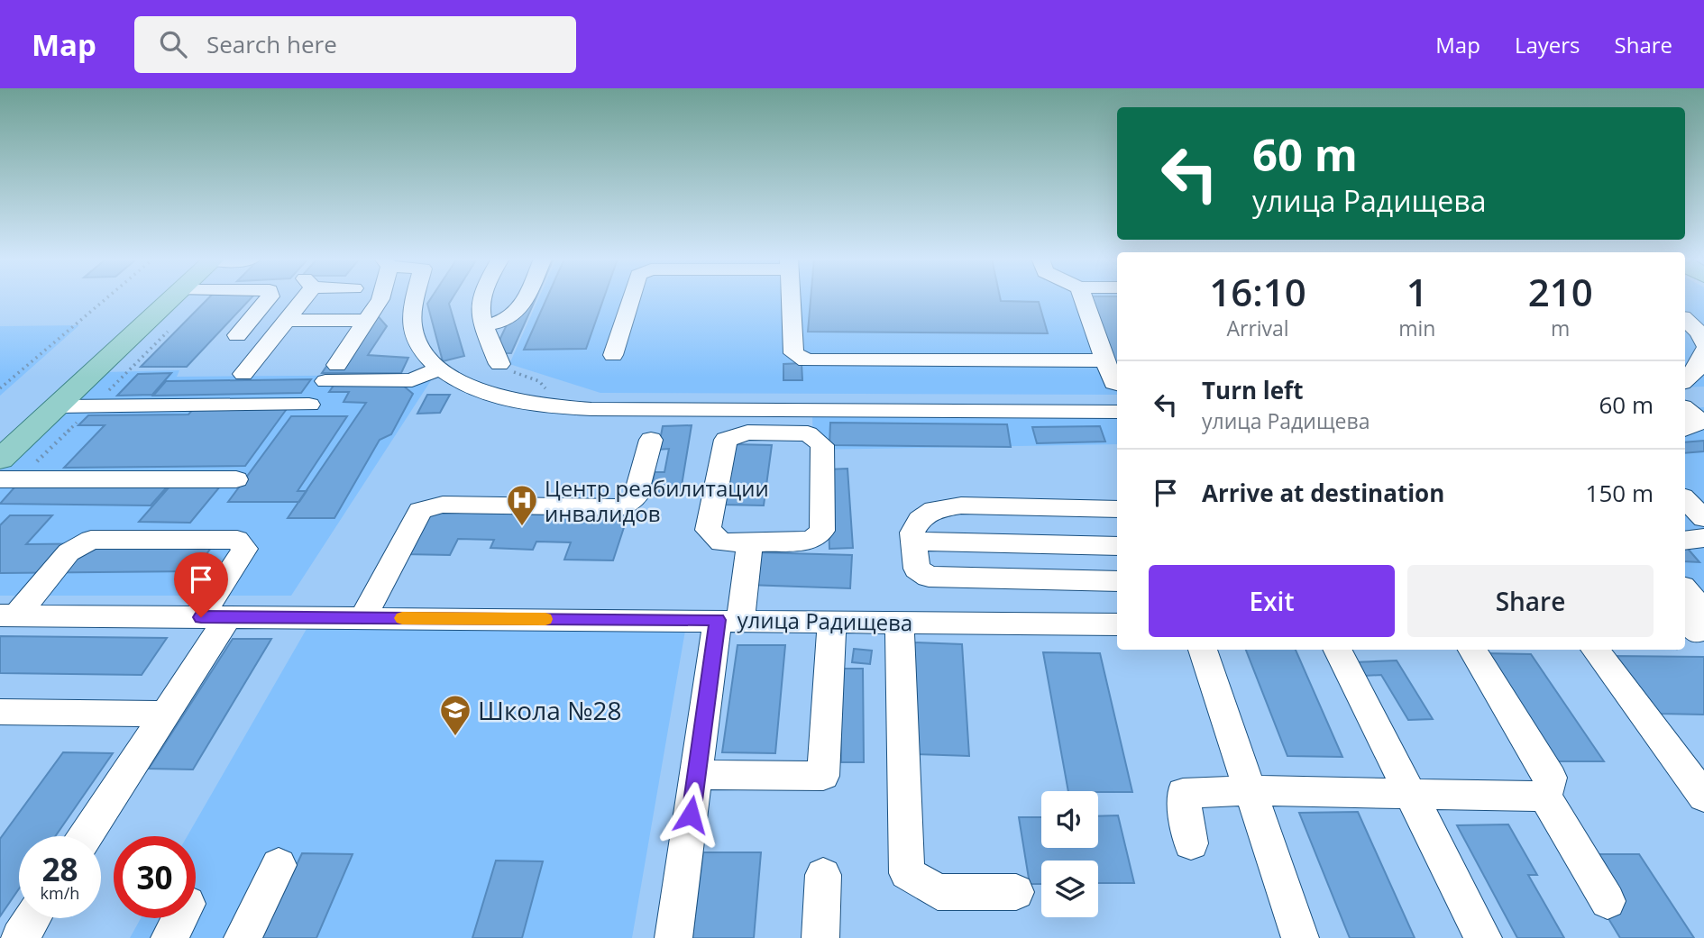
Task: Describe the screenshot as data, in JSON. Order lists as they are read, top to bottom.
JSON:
{
  "streets": {
    "street": ["улица Радищева"]
  },
  "places": {
    "hospital": ["Центр реабилитации инвалидов"],
    "school or university": ["Школа №28"]
  },
  "page": {
    "header": "Map",
    "search": "Search here",
    "nav": ["Map", "Layers", "Share"],
    "turn": ["60 m", "улица Радищева"],
    "eta": [
      "16:10",
      "Arrival",
      "1",
      "min",
      "210",
      "m"
    ],
    "list": [
      {
        "name": "Turn left",
        "note": "улица Радищева",
        "value": "60 m"
      },
      {
        "name": "Arrive at destination",
        "value": "150 m"
      }
    ],
    "buttons": ["Exit", "Share"],
    "speed": "28 km/h",
    "limit": "30"
  }
}
